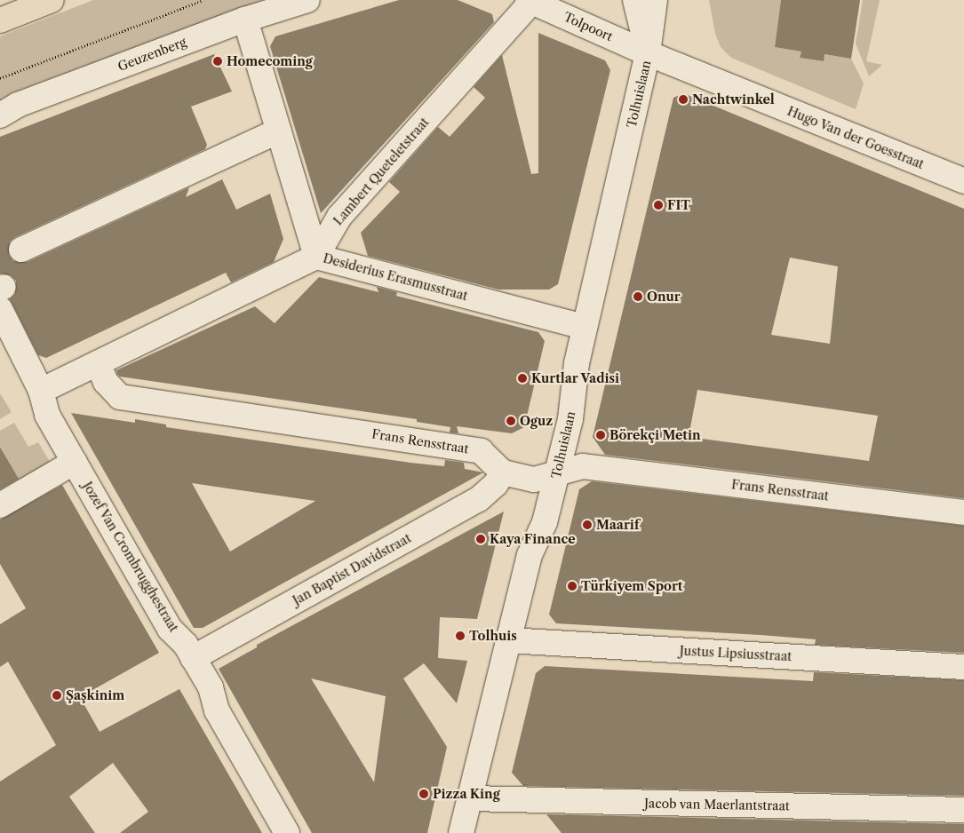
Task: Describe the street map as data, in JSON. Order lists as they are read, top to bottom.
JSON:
{
  "streets": {
    "street": [
      "Tolpoort",
      "Geuzenberg",
      "Tolhuislaan",
      "Hugo Van der Goesstraat",
      "Lambert Queteletstraat",
      "Desiderius Erasmusstraat",
      "Frans Rensstraat",
      "Jozef Van Crombrugghestraat",
      "Jan Baptist Davidstraat",
      "Justus Lipsiusstraat",
      "Jacob van Maerlantstraat"
    ]
  },
  "crossings": [
    ["Tolpoort", "Tolhuislaan"],
    ["Tolpoort", "Hugo Van der Goesstraat"],
    ["Tolpoort", "Lambert Queteletstraat"],
    ["Geuzenberg", "Desiderius Erasmusstraat"],
    ["Tolhuislaan", "Hugo Van der Goesstraat"],
    ["Tolhuislaan", "Desiderius Erasmusstraat"],
    ["Tolhuislaan", "Frans Rensstraat"],
    ["Tolhuislaan", "Justus Lipsiusstraat"],
    ["Tolhuislaan", "Jacob van Maerlantstraat"],
    ["Lambert Queteletstraat", "Desiderius Erasmusstraat"],
    ["Frans Rensstraat", "Jan Baptist Davidstraat"],
    ["Jozef Van Crombrugghestraat", "Jan Baptist Davidstraat"]
  ],
  "places": [
    "Homecoming",
    "Nachtwinkel",
    "FIT",
    "Onur",
    "Kurtlar Vadisi",
    "Oguz",
    "Börekçi Metin",
    "Maarif",
    "Kaya Finance",
    "Türkiyem Sport",
    "Tolhuis",
    "Şaşkinim",
    "Pizza King"
  ]
}
